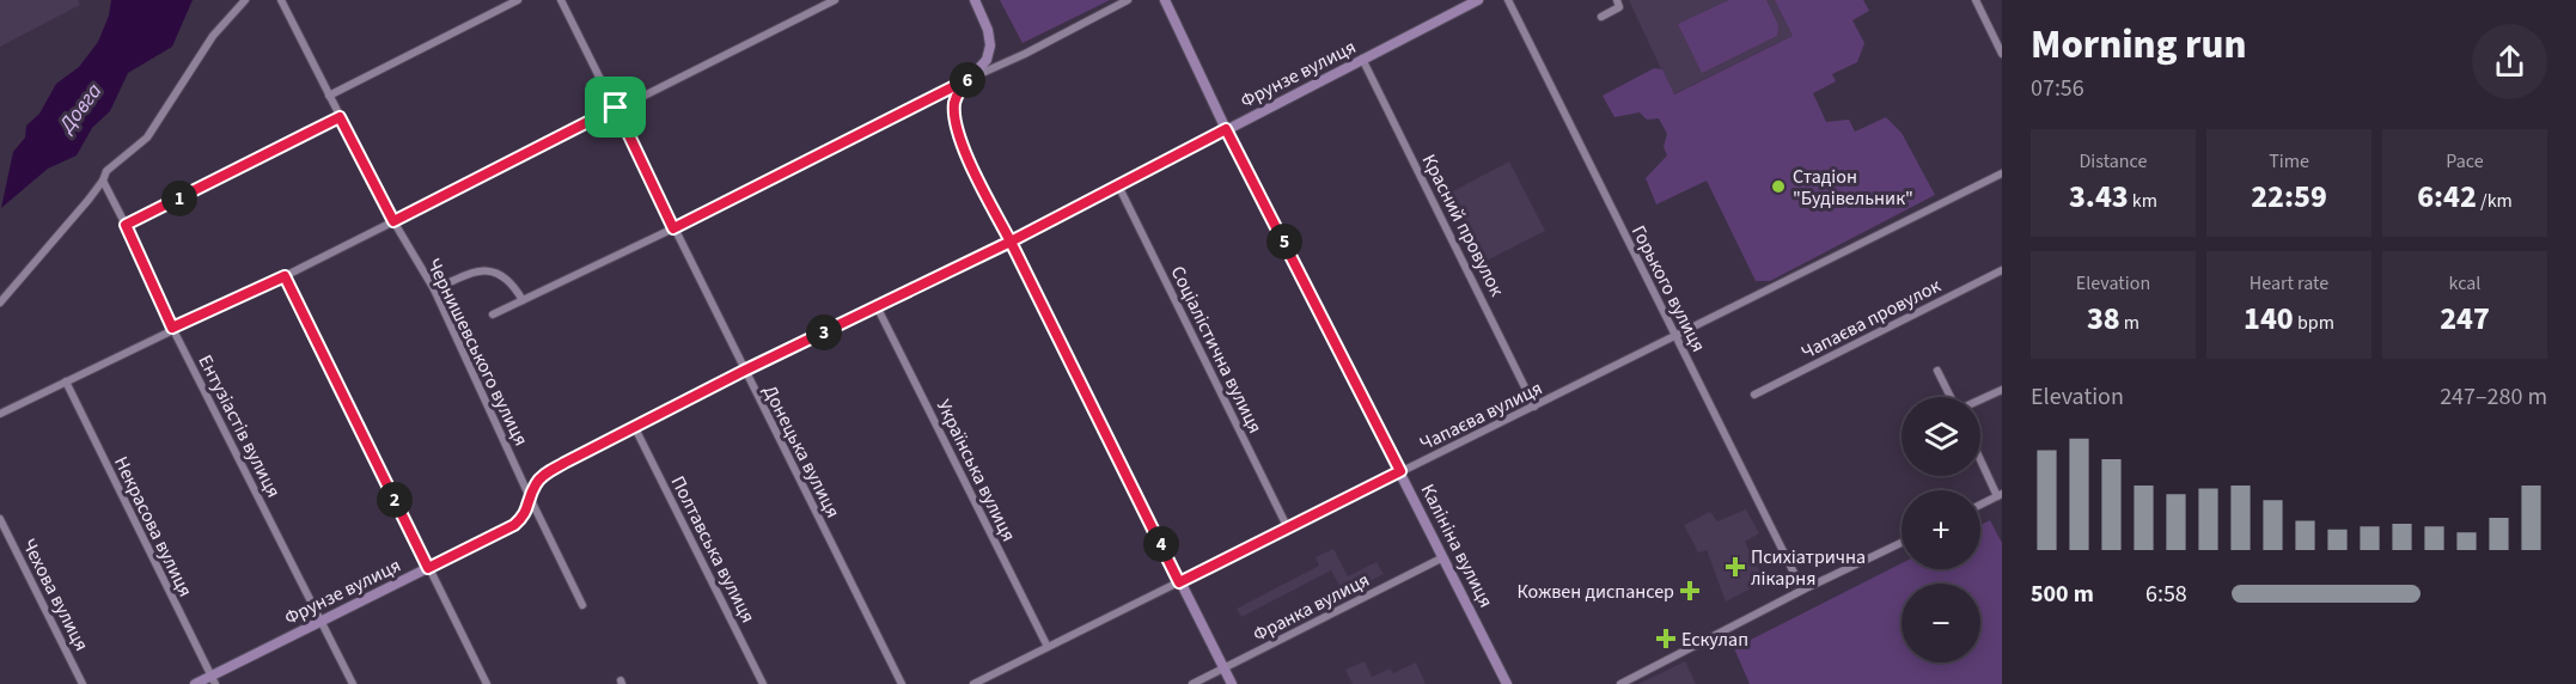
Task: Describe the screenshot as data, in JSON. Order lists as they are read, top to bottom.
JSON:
{
  "streets": {
    "street": [
      "Фрунзе вулиця",
      "Красний провулок",
      "Горького вулиця",
      "Чапаєва провулок",
      "Соціалістична вулиця",
      "Чернишевського вулиця",
      "Чапаєва вулиця",
      "Ентузіастів вулиця",
      "Донецька вулиця",
      "Українська вулиця",
      "Некрасова вулиця",
      "Калініна вулиця",
      "Полтавська вулиця",
      "Чехова вулиця",
      "Франка вулиця"
    ]
  },
  "crossings": [
    ["Фрунзе вулиця", "Красний провулок"],
    ["Фрунзе вулиця", "Соціалістична вулиця"],
    ["Фрунзе вулиця", "Чернишевського вулиця"],
    ["Фрунзе вулиця", "Ентузіастів вулиця"],
    ["Фрунзе вулиця", "Донецька вулиця"],
    ["Фрунзе вулиця", "Українська вулиця"],
    ["Фрунзе вулиця", "Некрасова вулиця"],
    ["Фрунзе вулиця", "Калініна вулиця"],
    ["Фрунзе вулиця", "Полтавська вулиця"],
    ["Красний провулок", "Чапаєва вулиця"],
    ["Горького вулиця", "Чапаєва вулиця"],
    ["Соціалістична вулиця", "Чапаєва вулиця"],
    ["Чапаєва вулиця", "Українська вулиця"],
    ["Чапаєва вулиця", "Калініна вулиця"],
    ["Калініна вулиця", "Франка вулиця"]
  ],
  "water": ["Довга"],
  "places": {
    "other": ["Стадіон \"Будівельник\""],
    "health": ["Психіатрична лікарня", "Кожвен диспансер", "Ескулап"]
  },
  "page": {
    "heading": ["Morning run", "07:56"],
    "pins": [
      "6",
      "1",
      "5",
      "3",
      "2",
      "4"
    ],
    "stats": [
      ["Distance", "3.43 km"],
      ["Time", "22:59"],
      ["Pace", "6:42 /km"],
      ["Elevation", "38 m"],
      ["Heart rate", "140 bpm"],
      ["kcal", "247"]
    ],
    "chart": ["Elevation", "247–280 m"],
    "map_buttons": ["+", "−"],
    "list": [
      {
        "name": "500 m",
        "note": "6:58"
      }
    ]
  }
}
